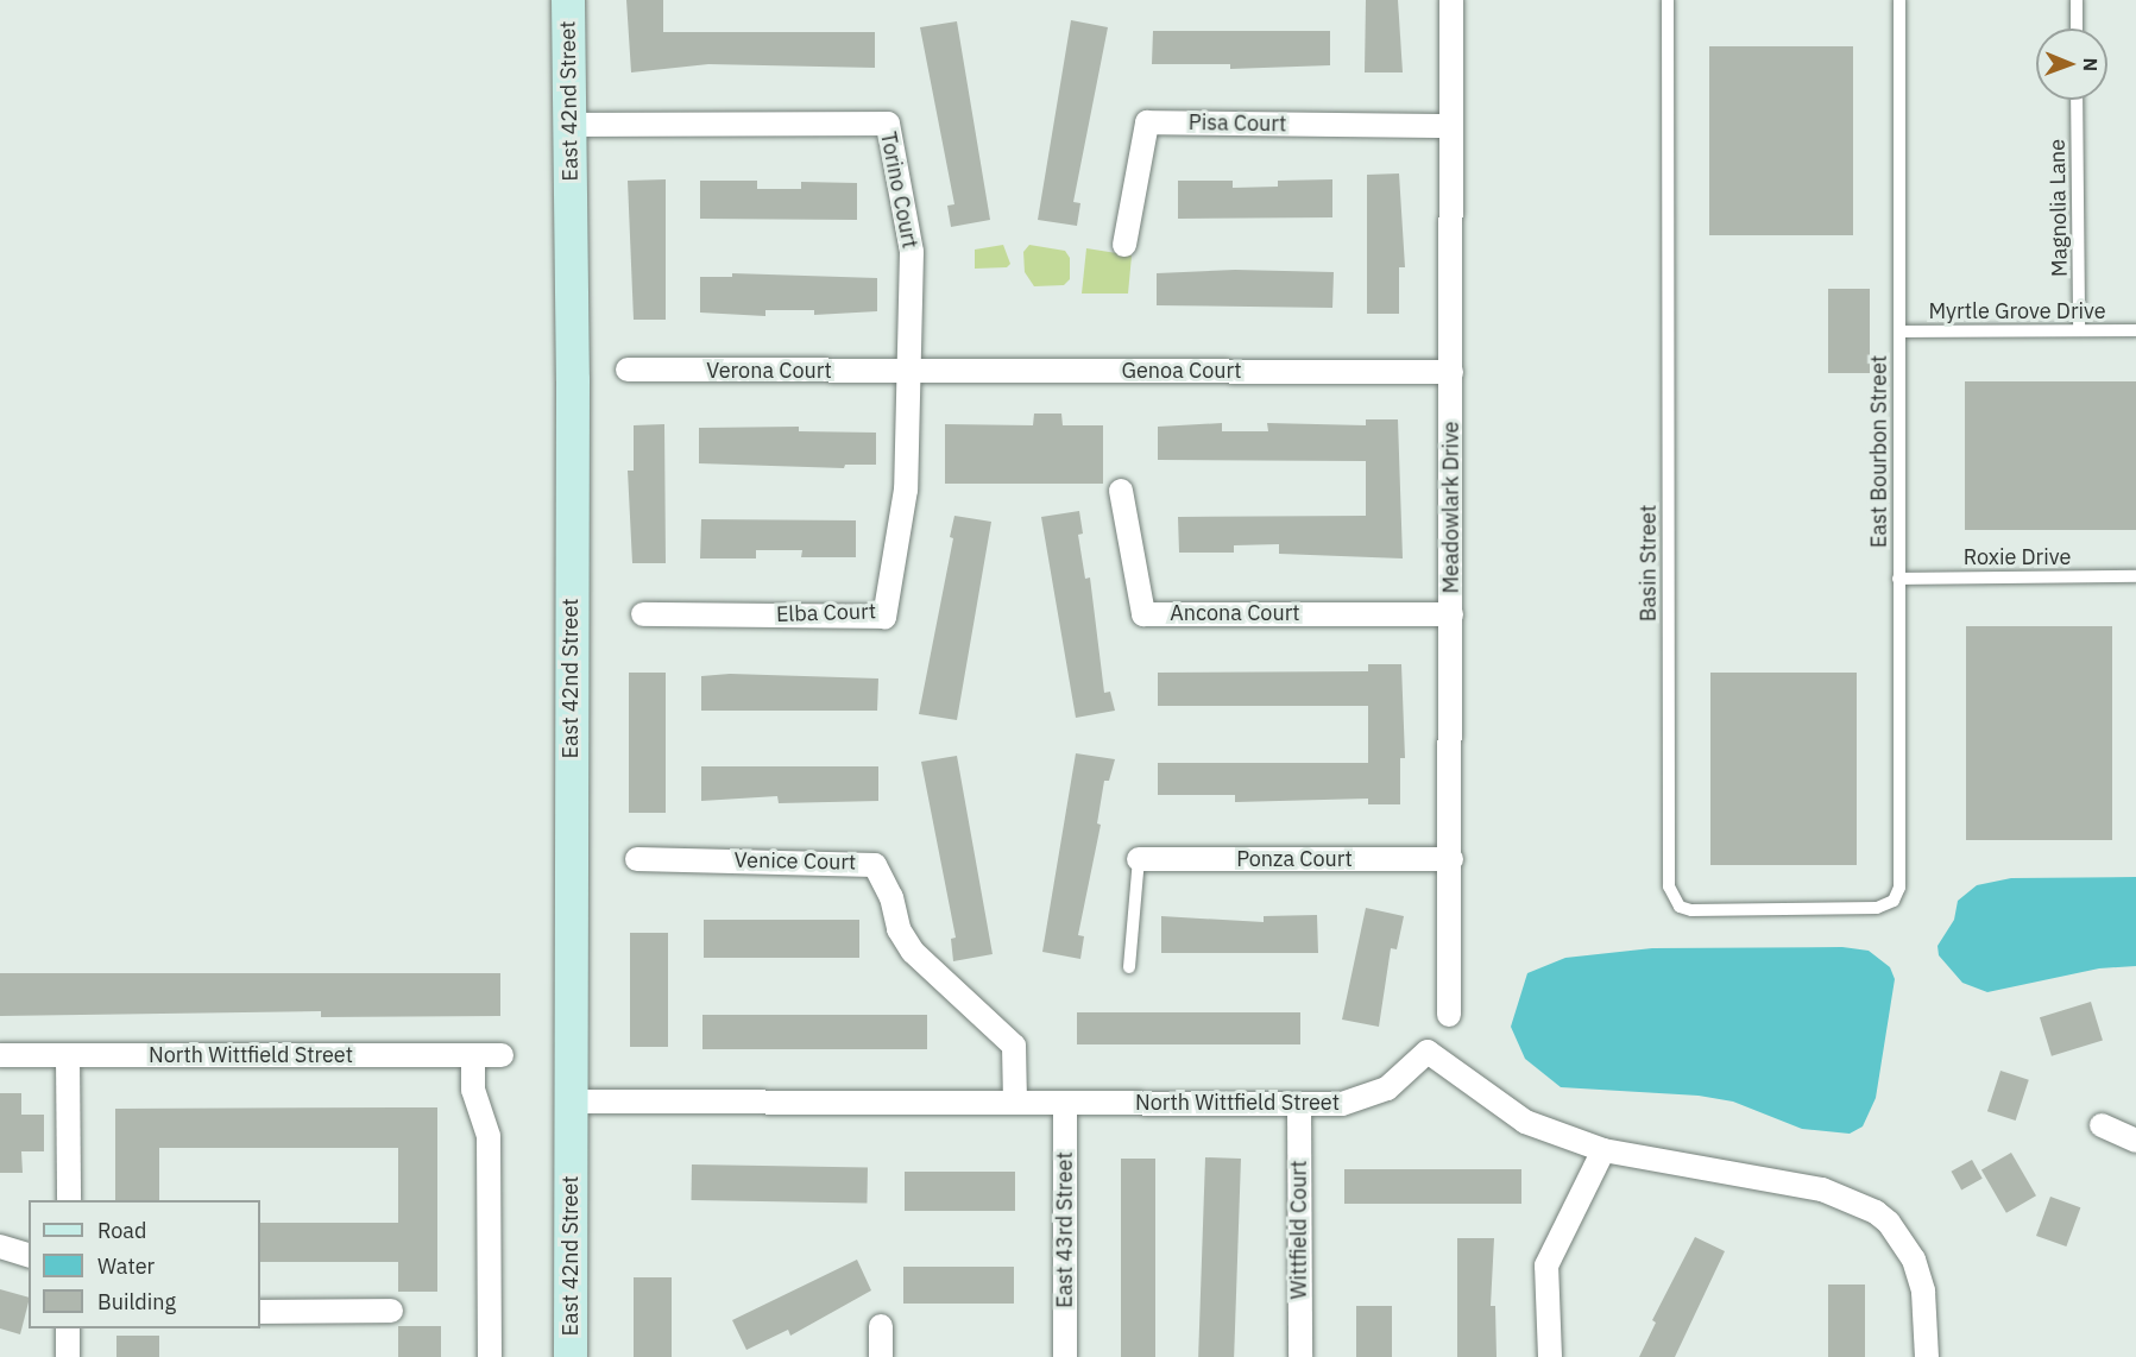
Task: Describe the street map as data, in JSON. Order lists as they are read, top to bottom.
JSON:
{
  "streets": {
    "street": [
      "East 42nd Street",
      "Pisa Court",
      "Torino Court",
      "Verona Court",
      "Genoa Court",
      "Meadowlark Drive",
      "Elba Court",
      "Ancona Court",
      "Ponza Court",
      "Venice Court",
      "North Wittfield Street",
      "East 43rd Street",
      "Wittfield Court"
    ],
    "lane": [
      "Magnolia Lane",
      "Myrtle Grove Drive",
      "East Bourbon Street",
      "Roxie Drive",
      "Basin Street"
    ]
  },
  "crossings": [
    ["East 42nd Street", "Torino Court"],
    ["East 42nd Street", "North Wittfield Street"],
    ["Pisa Court", "Meadowlark Drive"],
    ["Torino Court", "Verona Court"],
    ["Torino Court", "Genoa Court"],
    ["Torino Court", "Elba Court"],
    ["Magnolia Lane", "Myrtle Grove Drive"],
    ["Myrtle Grove Drive", "East Bourbon Street"],
    ["Verona Court", "Genoa Court"],
    ["Genoa Court", "Meadowlark Drive"],
    ["East Bourbon Street", "Roxie Drive"],
    ["East Bourbon Street", "Basin Street"],
    ["Meadowlark Drive", "Ancona Court"],
    ["Meadowlark Drive", "Ponza Court"],
    ["Venice Court", "North Wittfield Street"],
    ["North Wittfield Street", "East 43rd Street"],
    ["North Wittfield Street", "Wittfield Court"]
  ],
  "legend": ["Road", "Water", "Building"],
  "north": "right"
}
